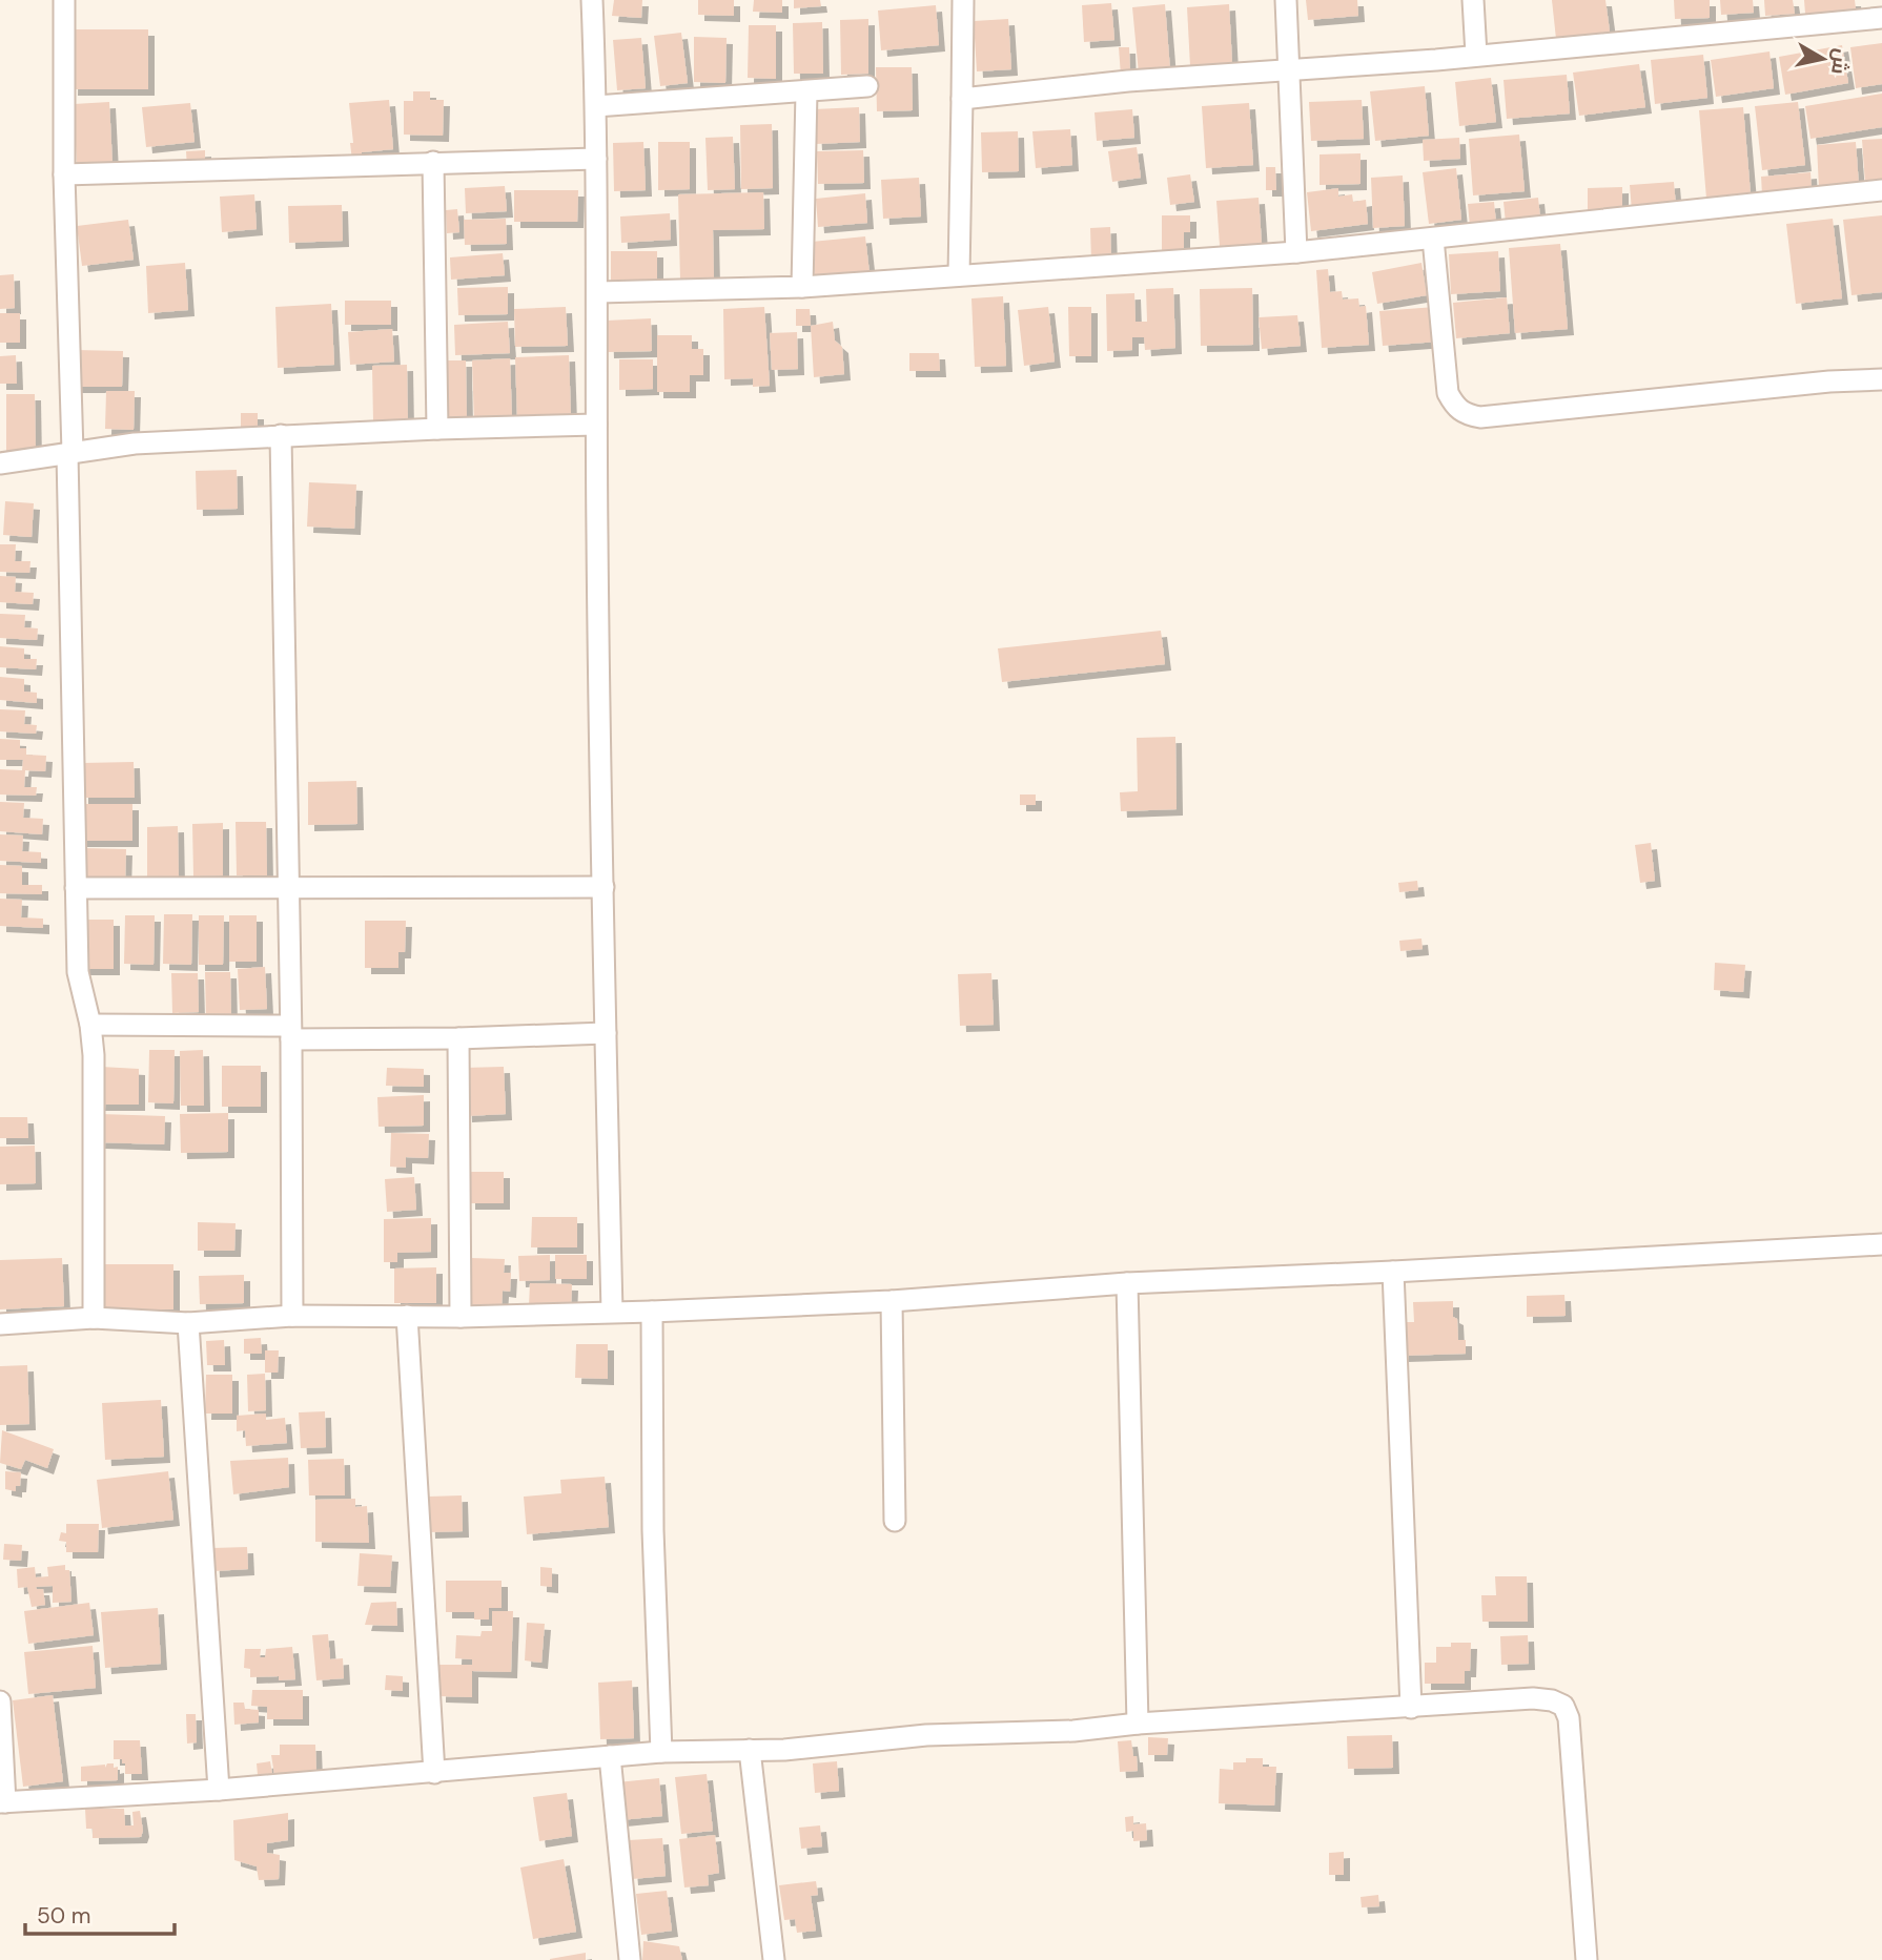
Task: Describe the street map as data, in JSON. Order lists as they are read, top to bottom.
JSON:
{
  "scale_bar": "50 m",
  "north": "right"
}
